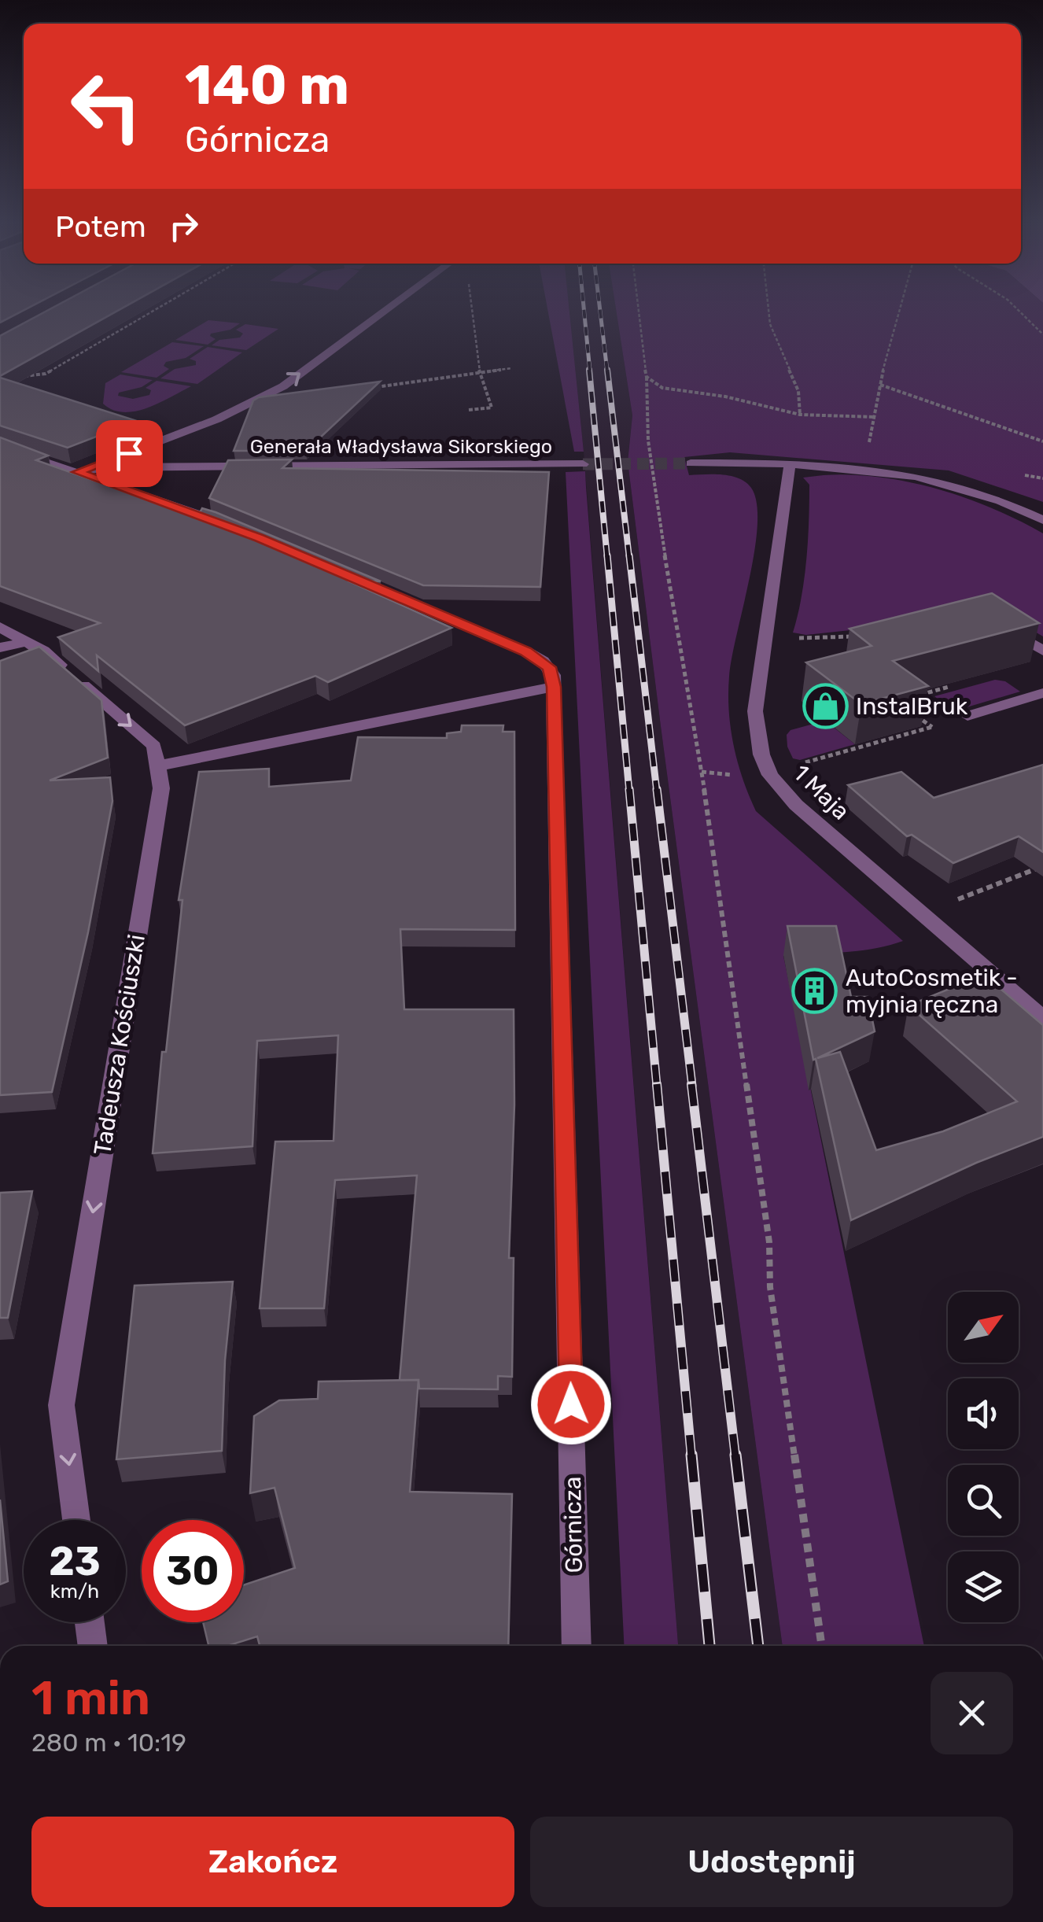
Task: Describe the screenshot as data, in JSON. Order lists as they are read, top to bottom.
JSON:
{
  "streets": {
    "street": [
      "Generała Władysława Sikorskiego",
      "1 Maja",
      "Tadeusza Kościuszki",
      "Górnicza"
    ]
  },
  "one_way": ["Tadeusza Kościuszki"],
  "places": {
    "shop": ["InstalBruk"],
    "building": ["AutoCosmetik - myjnia ręczna"]
  },
  "north": "top right",
  "page": {
    "turn": ["140 m", "Górnicza"],
    "then": "Potem",
    "speed": "23 km/h",
    "limit": "30",
    "heading": ["1 min", "280 m · 10:19"],
    "buttons": ["Zakończ", "Udostępnij"]
  }
}
